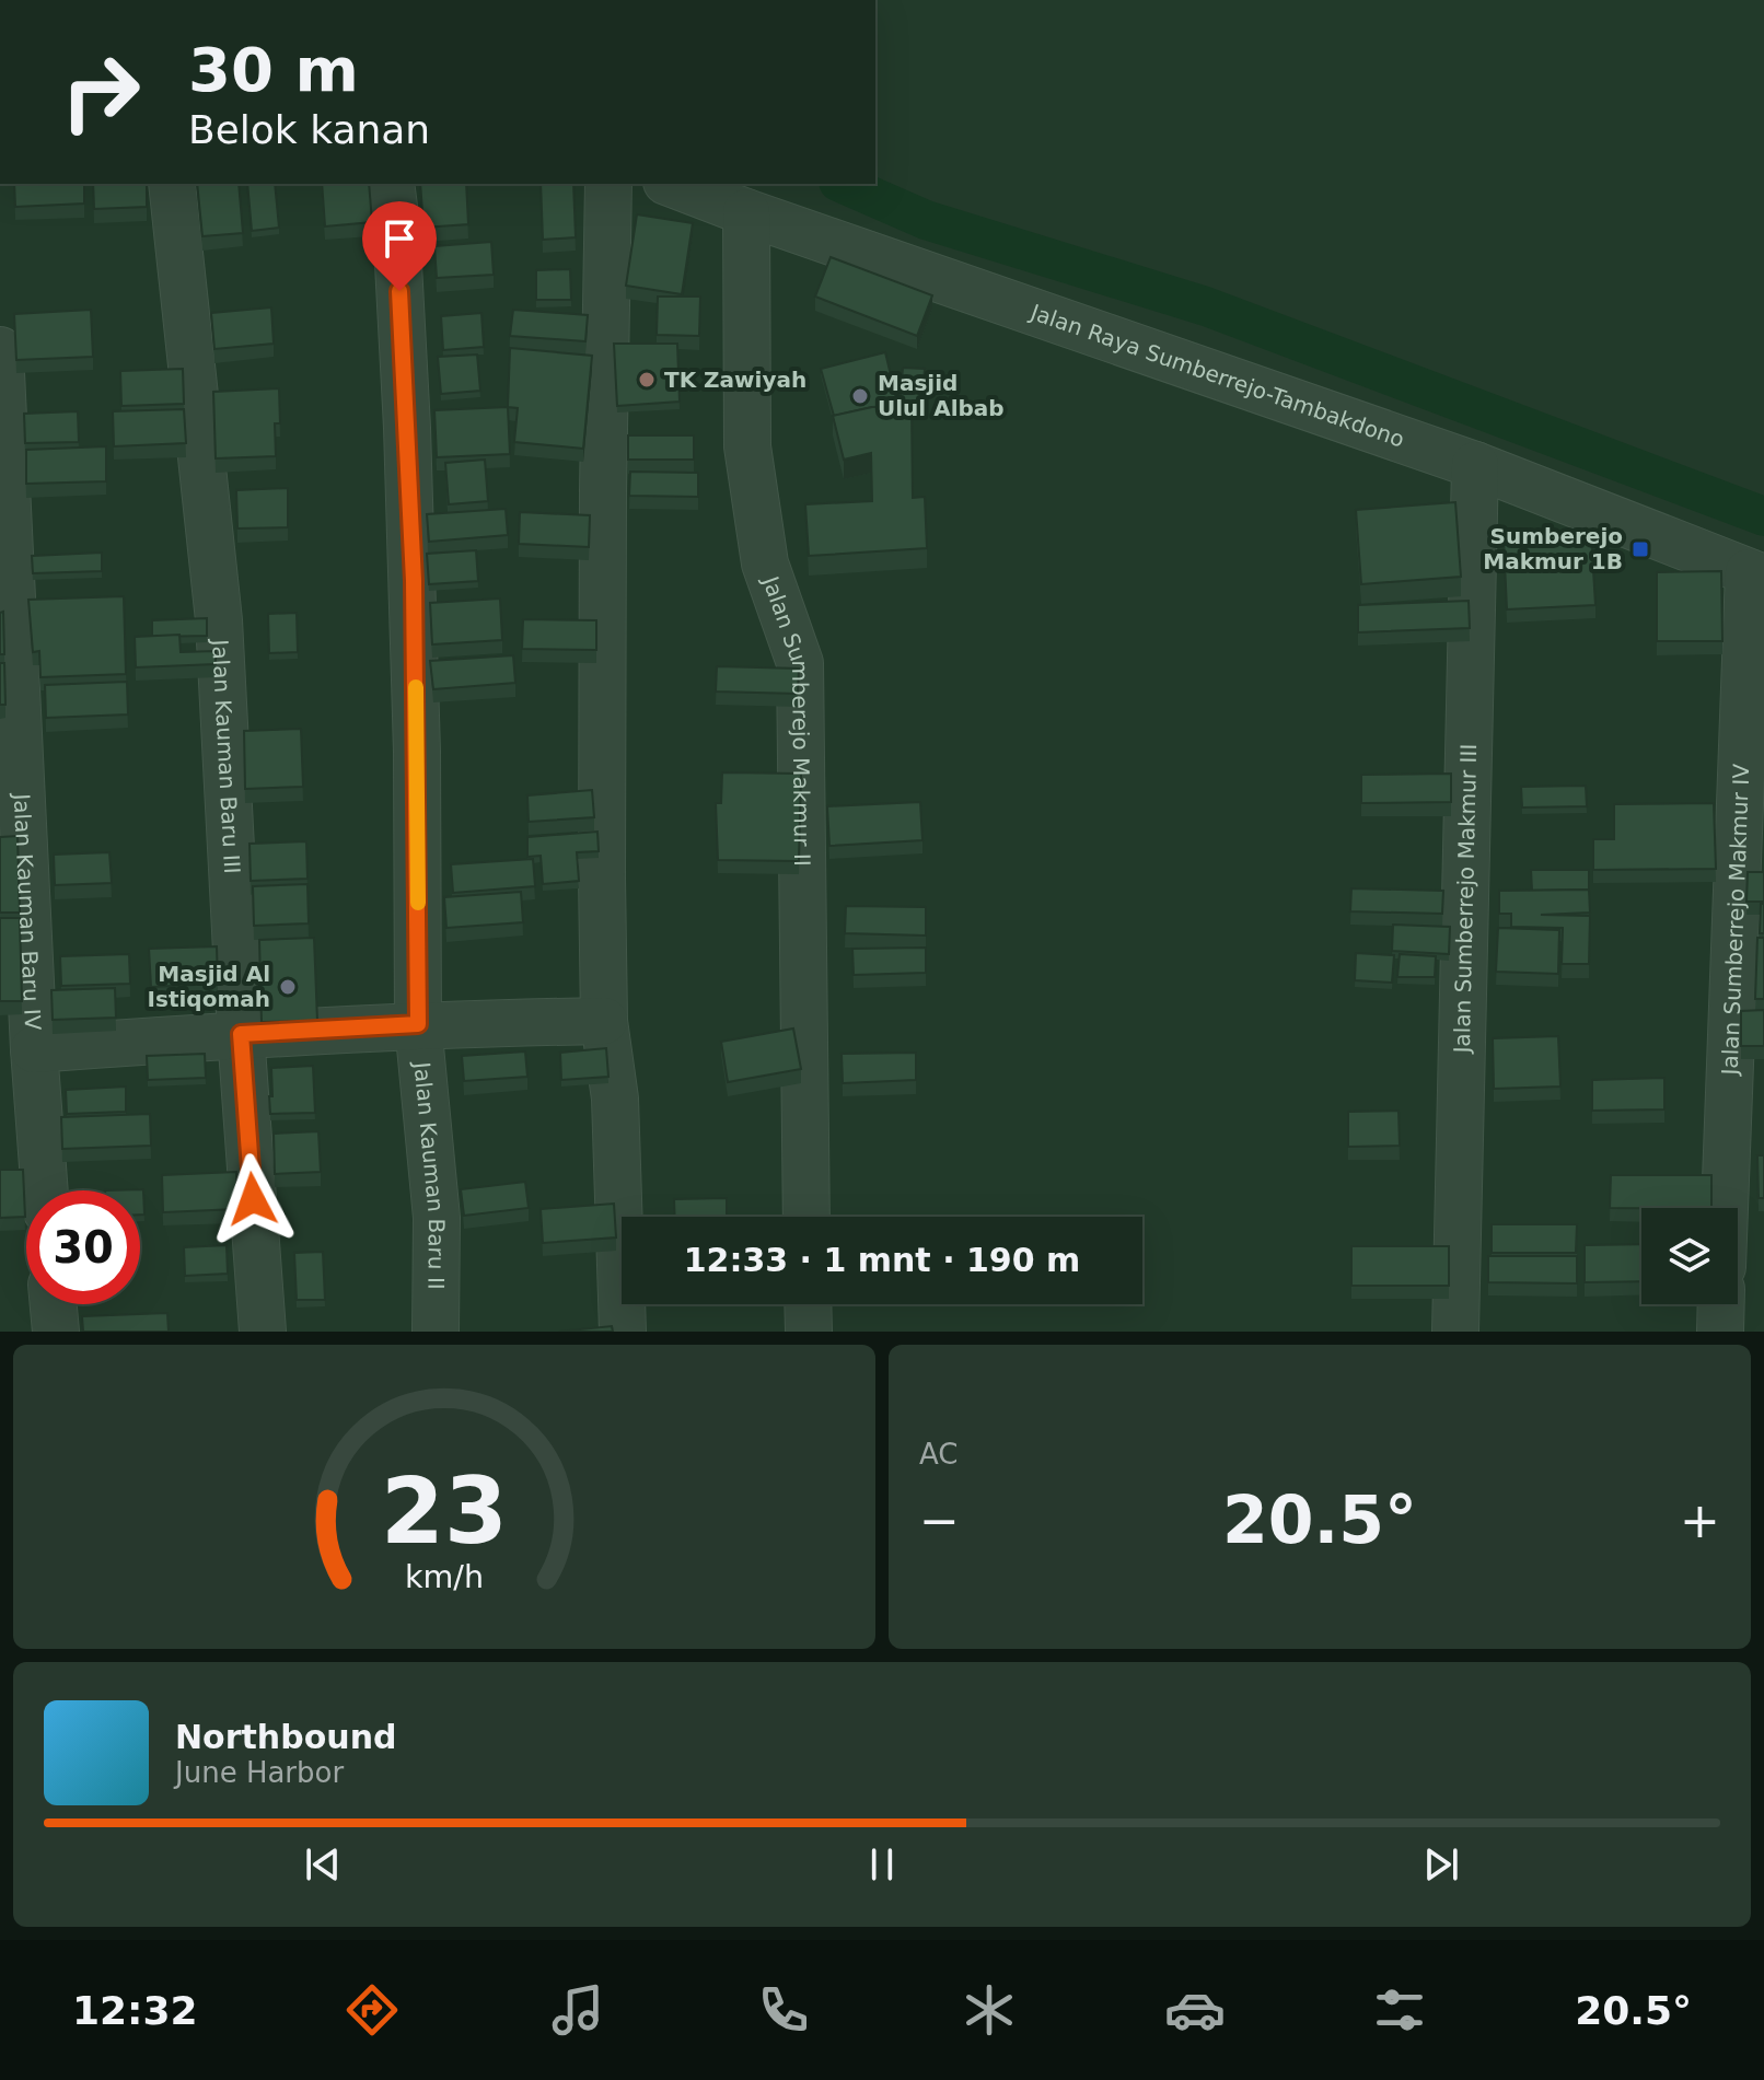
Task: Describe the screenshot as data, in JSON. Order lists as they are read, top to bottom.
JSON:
{
  "streets": {
    "street": [
      "Jalan Raya Sumberrejo-Tambakdono",
      "Jalan Sumberejo Makmur II",
      "Jalan Kauman Baru III",
      "Jalan Sumberrejo Makmur III",
      "Jalan Kauman Baru IV",
      "Jalan Sumberrejo Makmur IV",
      "Jalan Kauman Baru II"
    ]
  },
  "crossings": [
    ["Jalan Raya Sumberrejo-Tambakdono", "Jalan Sumberejo Makmur II"],
    ["Jalan Raya Sumberrejo-Tambakdono", "Jalan Sumberrejo Makmur III"],
    ["Jalan Raya Sumberrejo-Tambakdono", "Jalan Sumberrejo Makmur IV"]
  ],
  "places": {
    "other": ["TK Zawiyah", "Masjid Ulul Albab", "Masjid Al Istiqomah"],
    "transit": ["Sumberejo Makmur 1B"]
  },
  "page": {
    "turn": ["30 m", "Belok kanan"],
    "limit": "30",
    "trip": "12:33 · 1 mnt · 190 m",
    "tile": "AC",
    "heat": ["−", "20.5°", "+"],
    "song": ["Northbound", "June Harbor"],
    "tabs": ["12:32", "20.5°"],
    "gauge": ["23", "km/h"]
  }
}
